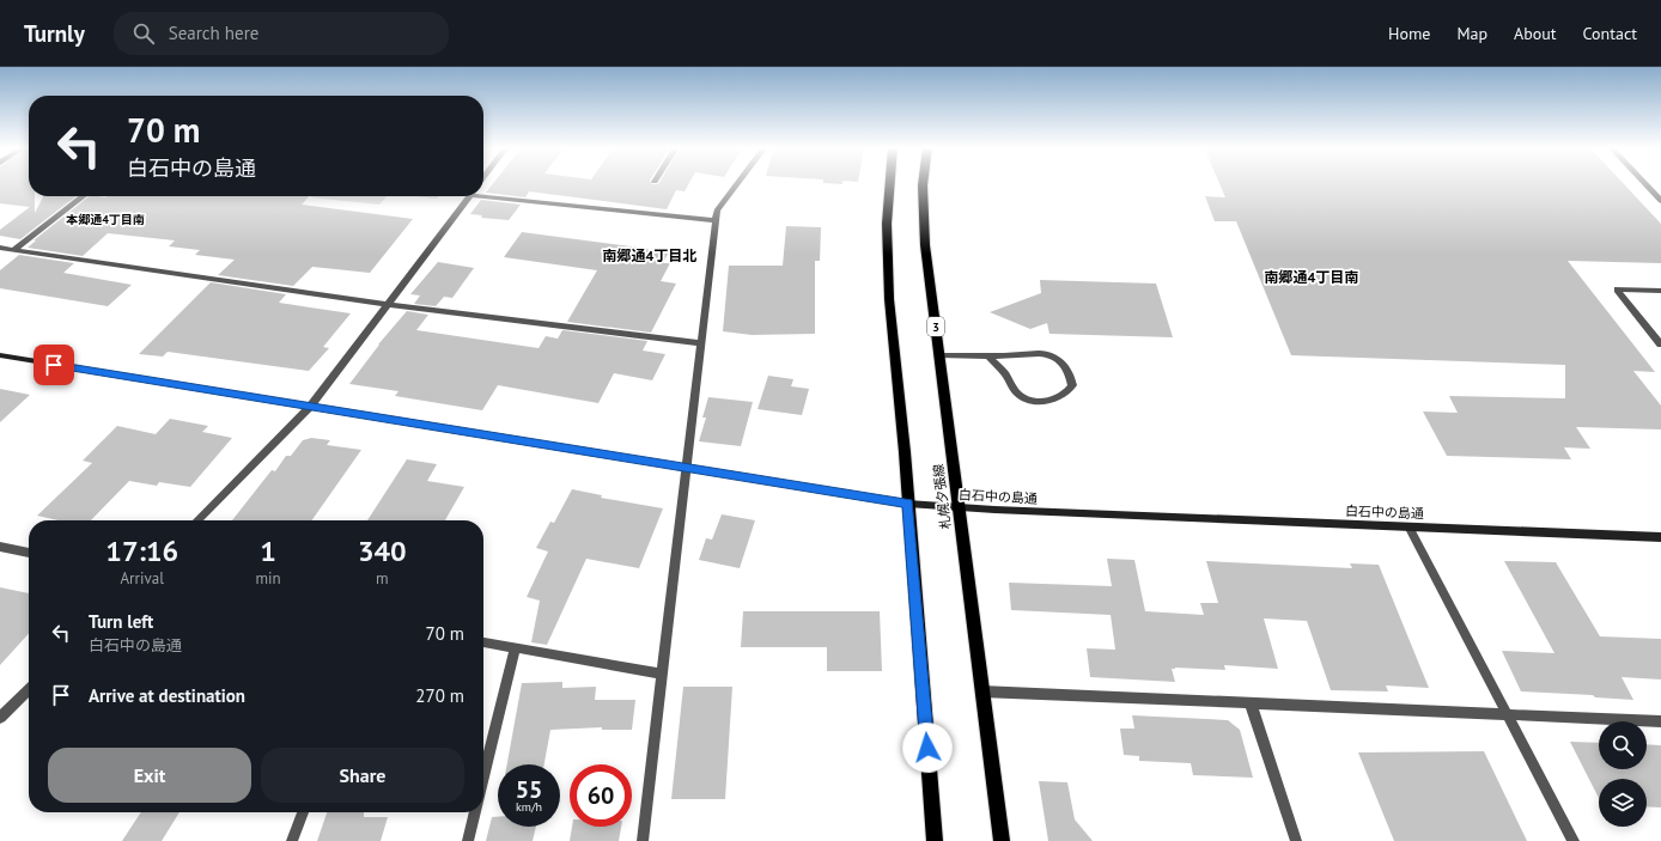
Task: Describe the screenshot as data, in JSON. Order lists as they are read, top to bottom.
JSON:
{
  "streets": {
    "main road": ["3", "札幌夕張線"],
    "street": ["白石中の島通"]
  },
  "crossings": [
    ["札幌夕張線", "白石中の島通"]
  ],
  "districts": ["本郷通4丁目南", "南郷通4丁目北", "南郷通4丁目南"],
  "page": {
    "header": "Turnly",
    "search": "Search here",
    "nav": [
      "Home",
      "Map",
      "About",
      "Contact"
    ],
    "turn": ["70 m", "白石中の島通"],
    "eta": [
      "17:16",
      "Arrival",
      "1",
      "min",
      "340",
      "m"
    ],
    "list": [
      {
        "name": "Turn left",
        "note": "白石中の島通",
        "value": "70 m"
      },
      {
        "name": "Arrive at destination",
        "value": "270 m"
      }
    ],
    "buttons": ["Exit", "Share"],
    "speed": "55 km/h",
    "limit": "60"
  }
}
